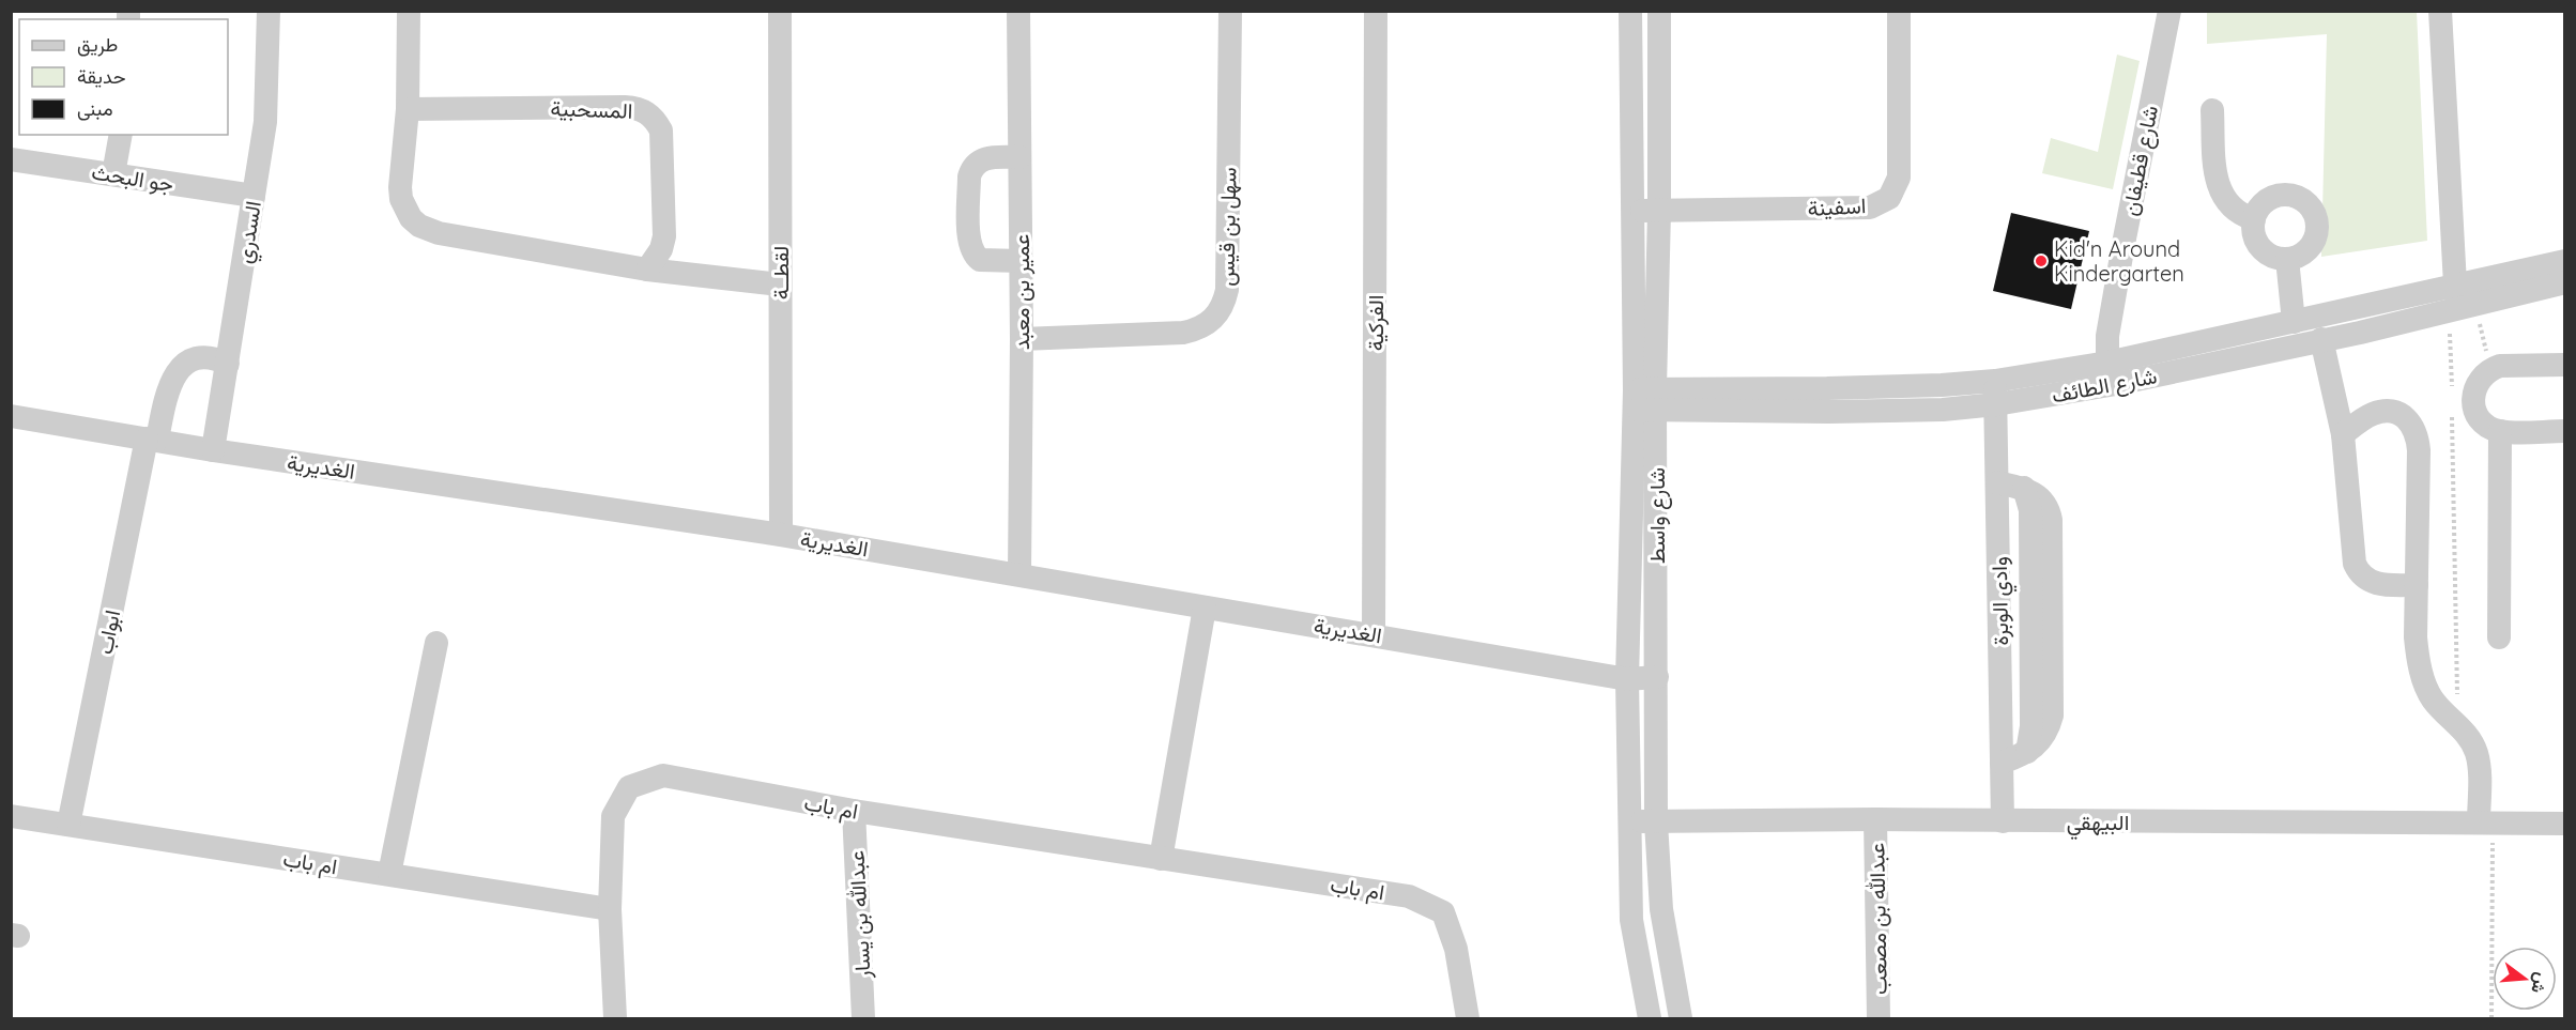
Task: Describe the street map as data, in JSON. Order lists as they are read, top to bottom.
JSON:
{
  "streets": {
    "street": [
      "المسحبية",
      "شارع قطيفان",
      "جو البحث",
      "اسفينة",
      "سهل بن قيس",
      "السدري",
      "لقطــة",
      "عمير بن معبد",
      "الفركية",
      "شارع الطائف",
      "الغديرية",
      "شارع واسط",
      "وادي الوبرة",
      "ابواب",
      "ام باب",
      "البيهقي",
      "عبدالله بن يسار",
      "عبدالله بن مصعب"
    ]
  },
  "crossings": [
    ["شارع قطيفان", "شارع الطائف"],
    ["جو البحث", "السدري"],
    ["اسفينة", "شارع واسط"],
    ["سهل بن قيس", "عمير بن معبد"],
    ["السدري", "الغديرية"],
    ["السدري", "ابواب"],
    ["لقطــة", "الغديرية"],
    ["عمير بن معبد", "الغديرية"],
    ["الفركية", "الغديرية"],
    ["شارع الطائف", "شارع واسط"],
    ["شارع الطائف", "وادي الوبرة"],
    ["الغديرية", "شارع واسط"],
    ["الغديرية", "ابواب"],
    ["شارع واسط", "البيهقي"],
    ["وادي الوبرة", "البيهقي"],
    ["ابواب", "ام باب"],
    ["ام باب", "عبدالله بن يسار"],
    ["البيهقي", "عبدالله بن مصعب"]
  ],
  "places": ["Kid'n Around Kindergarten"],
  "legend": ["طريق", "حديقة", "مبنى"],
  "north": "right"
}
